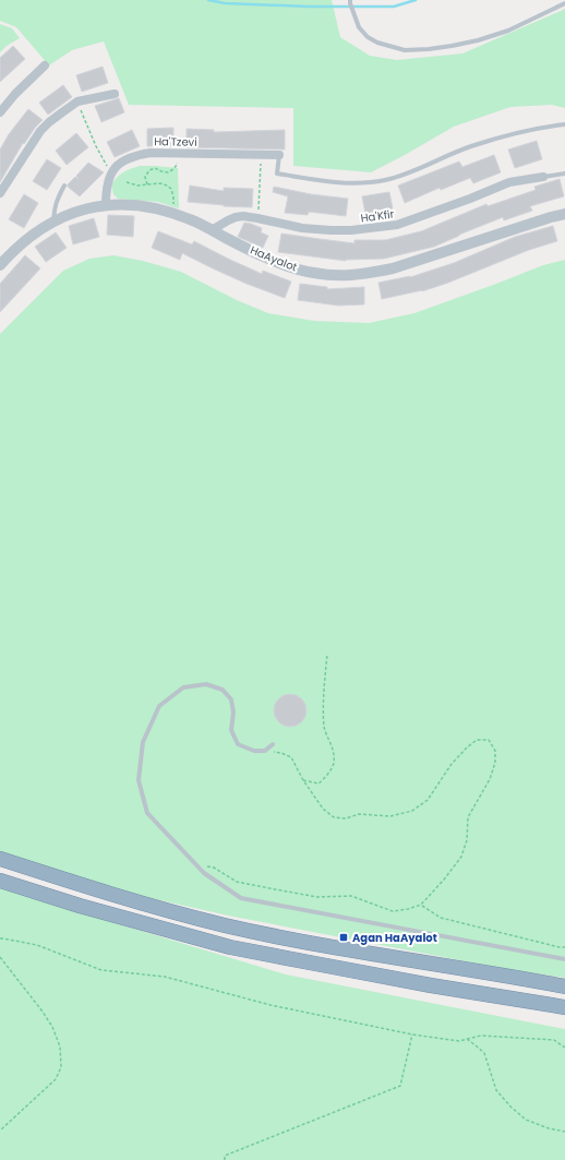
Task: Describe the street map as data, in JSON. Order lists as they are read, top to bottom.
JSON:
{
  "streets": {
    "street": ["Ha'Tzevi", "Ha'Kfir", "HaAyalot"]
  },
  "crossings": [
    ["Ha'Kfir", "HaAyalot"]
  ],
  "places": {
    "transit": ["Agan HaAyalot"]
  }
}
